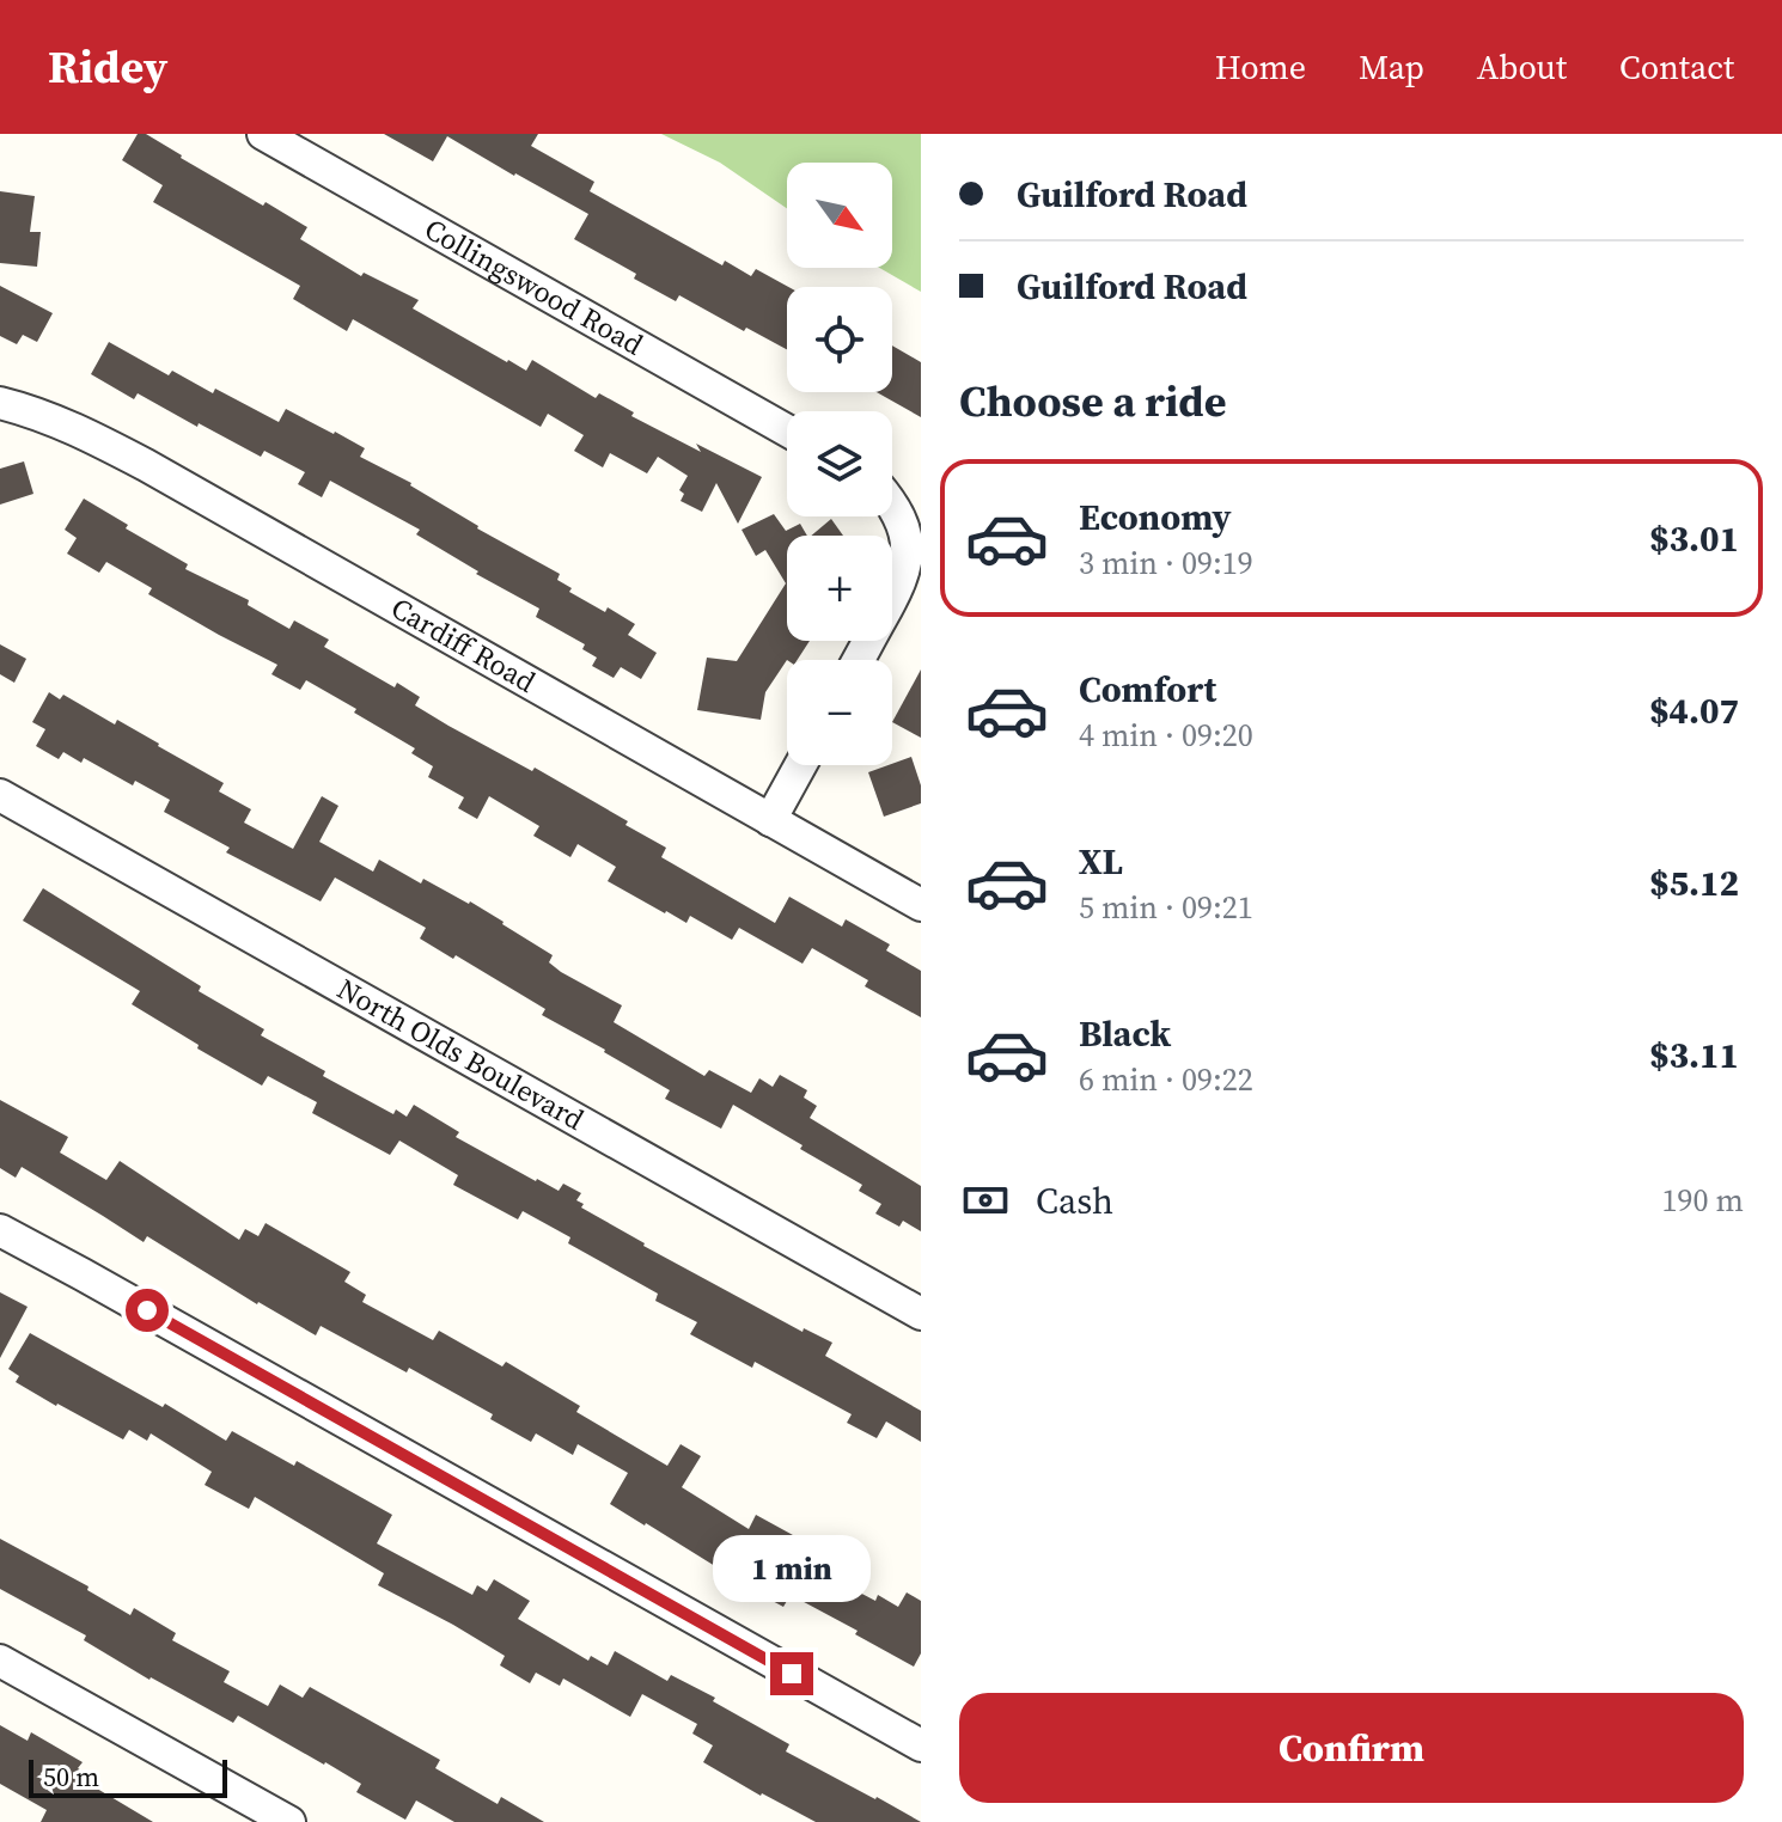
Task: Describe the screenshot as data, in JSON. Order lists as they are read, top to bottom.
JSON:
{
  "streets": {
    "street": ["Collingswood Road", "Cardiff Road", "North Olds Boulevard"]
  },
  "scale_bar": "50 m",
  "north": "bottom right",
  "page": {
    "header": "Ridey",
    "nav": [
      "Home",
      "Map",
      "About",
      "Contact"
    ],
    "banner": ["Guilford Road", "Guilford Road"],
    "map_buttons": ["+", "−"],
    "heading": "Choose a ride",
    "list": [
      {
        "name": "Economy",
        "note": "3 min · 09:19",
        "value": "$3.01"
      },
      {
        "name": "Comfort",
        "note": "4 min · 09:20",
        "value": "$4.07"
      },
      {
        "name": "XL",
        "note": "5 min · 09:21",
        "value": "$5.12"
      },
      {
        "name": "Black",
        "note": "6 min · 09:22",
        "value": "$3.11"
      }
    ],
    "pay": ["Cash", "190 m"],
    "bubble": "1 min",
    "buttons": "Confirm",
    "scale": "50 m"
  }
}
